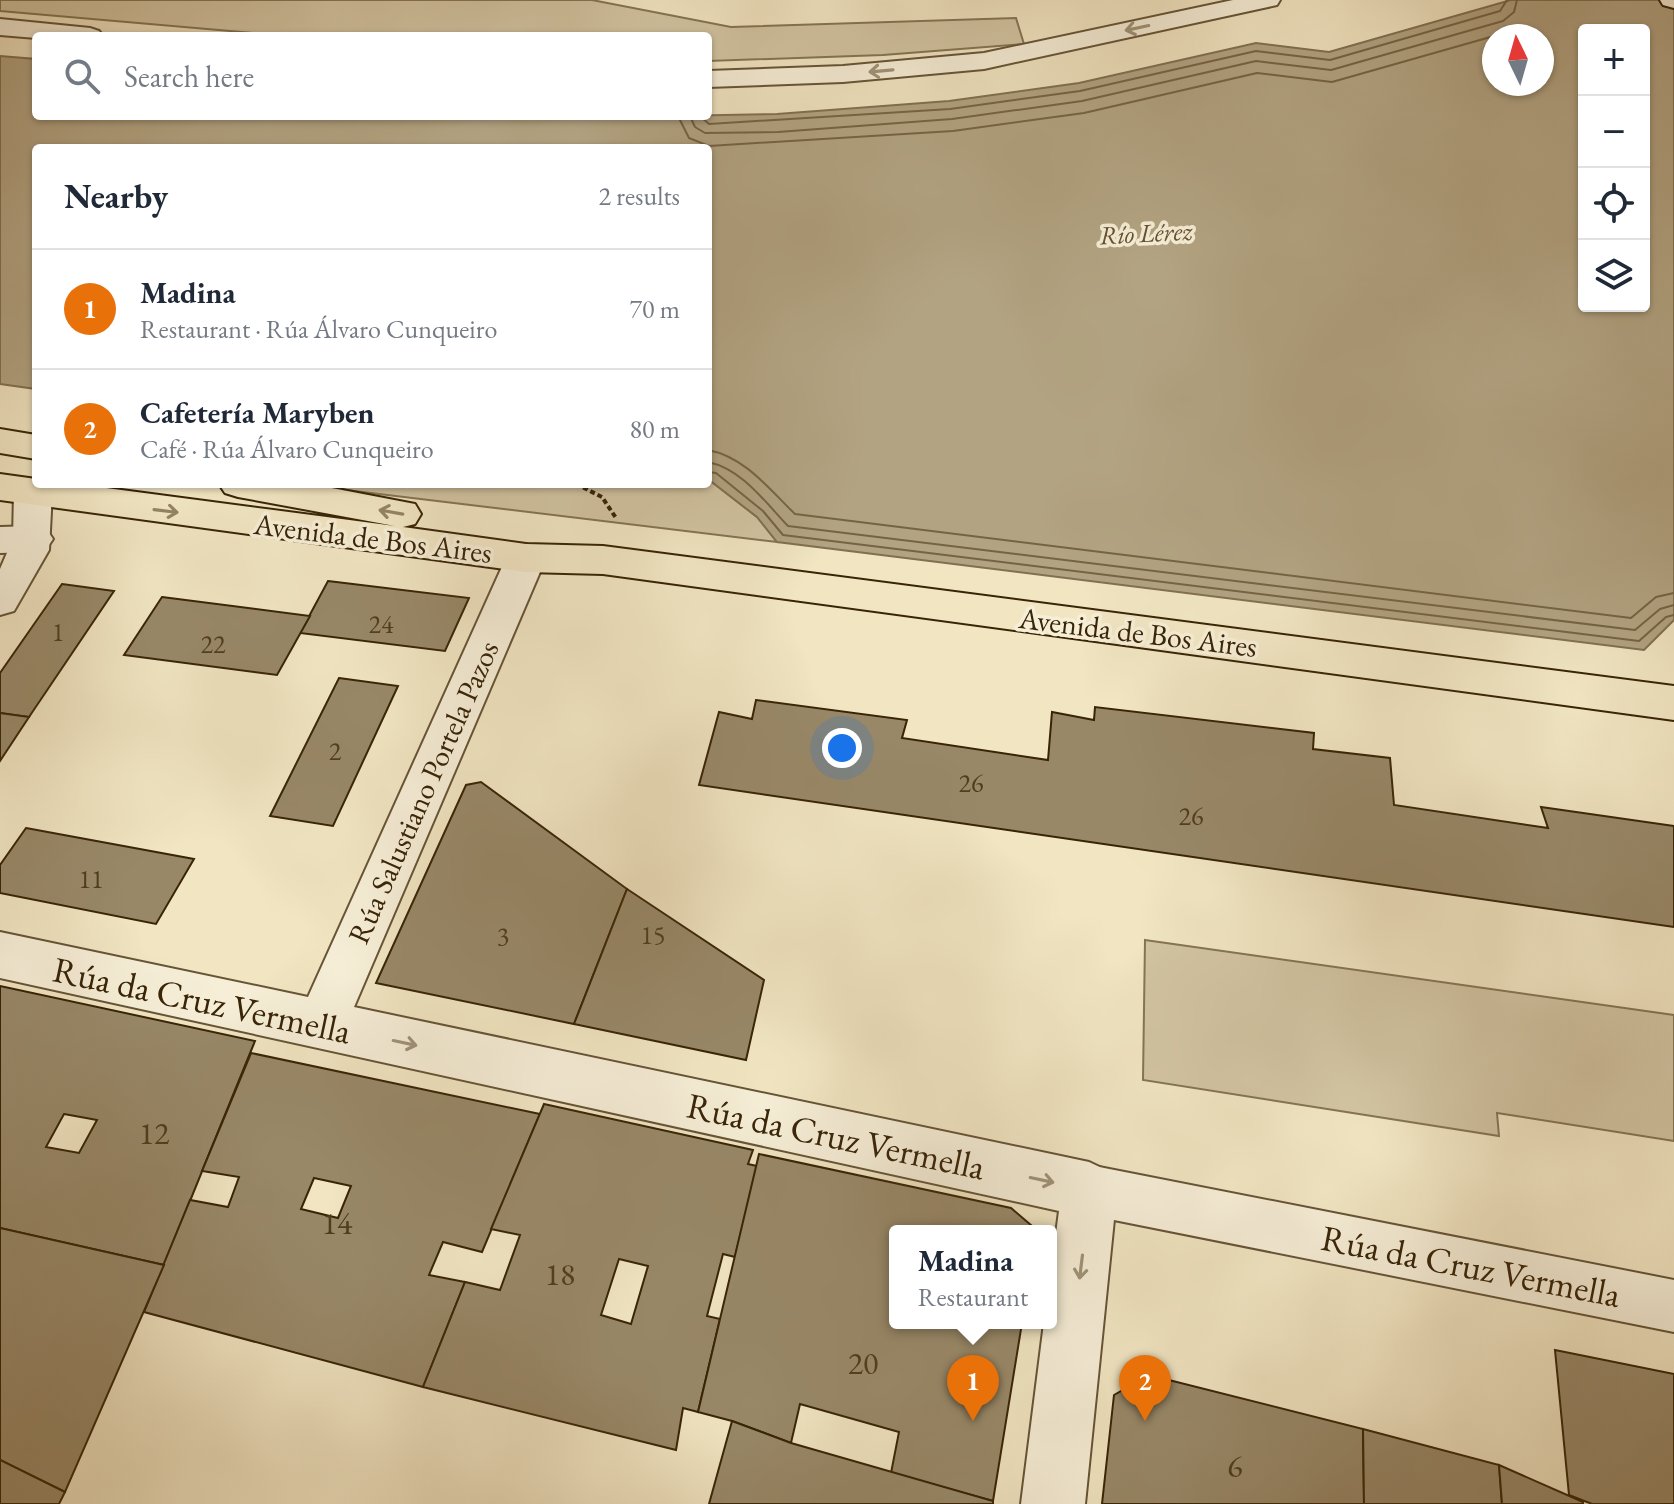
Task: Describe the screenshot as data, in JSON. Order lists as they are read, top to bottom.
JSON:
{
  "streets": {
    "main road": ["Avenida de Bos Aires"],
    "street": ["Rúa Salustiano Portela Pazos", "Rúa da Cruz Vermella"]
  },
  "crossings": [
    ["Avenida de Bos Aires", "Rúa Salustiano Portela Pazos"],
    ["Rúa Salustiano Portela Pazos", "Rúa da Cruz Vermella"]
  ],
  "one_way": ["Rúa da Cruz Vermella"],
  "water": ["Río Lérez"],
  "house_numbers": [
    "24",
    "1",
    "22",
    "2",
    "26",
    "26",
    "11",
    "15",
    "3",
    "12",
    "14",
    "18",
    "20",
    "6"
  ],
  "north": "top",
  "page": {
    "map_buttons": ["+", "−"],
    "search": "Search here",
    "heading": ["Nearby", "2 results"],
    "list": [
      {
        "mark": "1",
        "name": "Madina",
        "note": "Restaurant · Rúa Álvaro Cunqueiro",
        "value": "70 m"
      },
      {
        "mark": "2",
        "name": "Cafetería Maryben",
        "note": "Café · Rúa Álvaro Cunqueiro",
        "value": "80 m"
      }
    ],
    "popup": ["Madina", "Restaurant"],
    "pins": ["1", "2"]
  }
}
